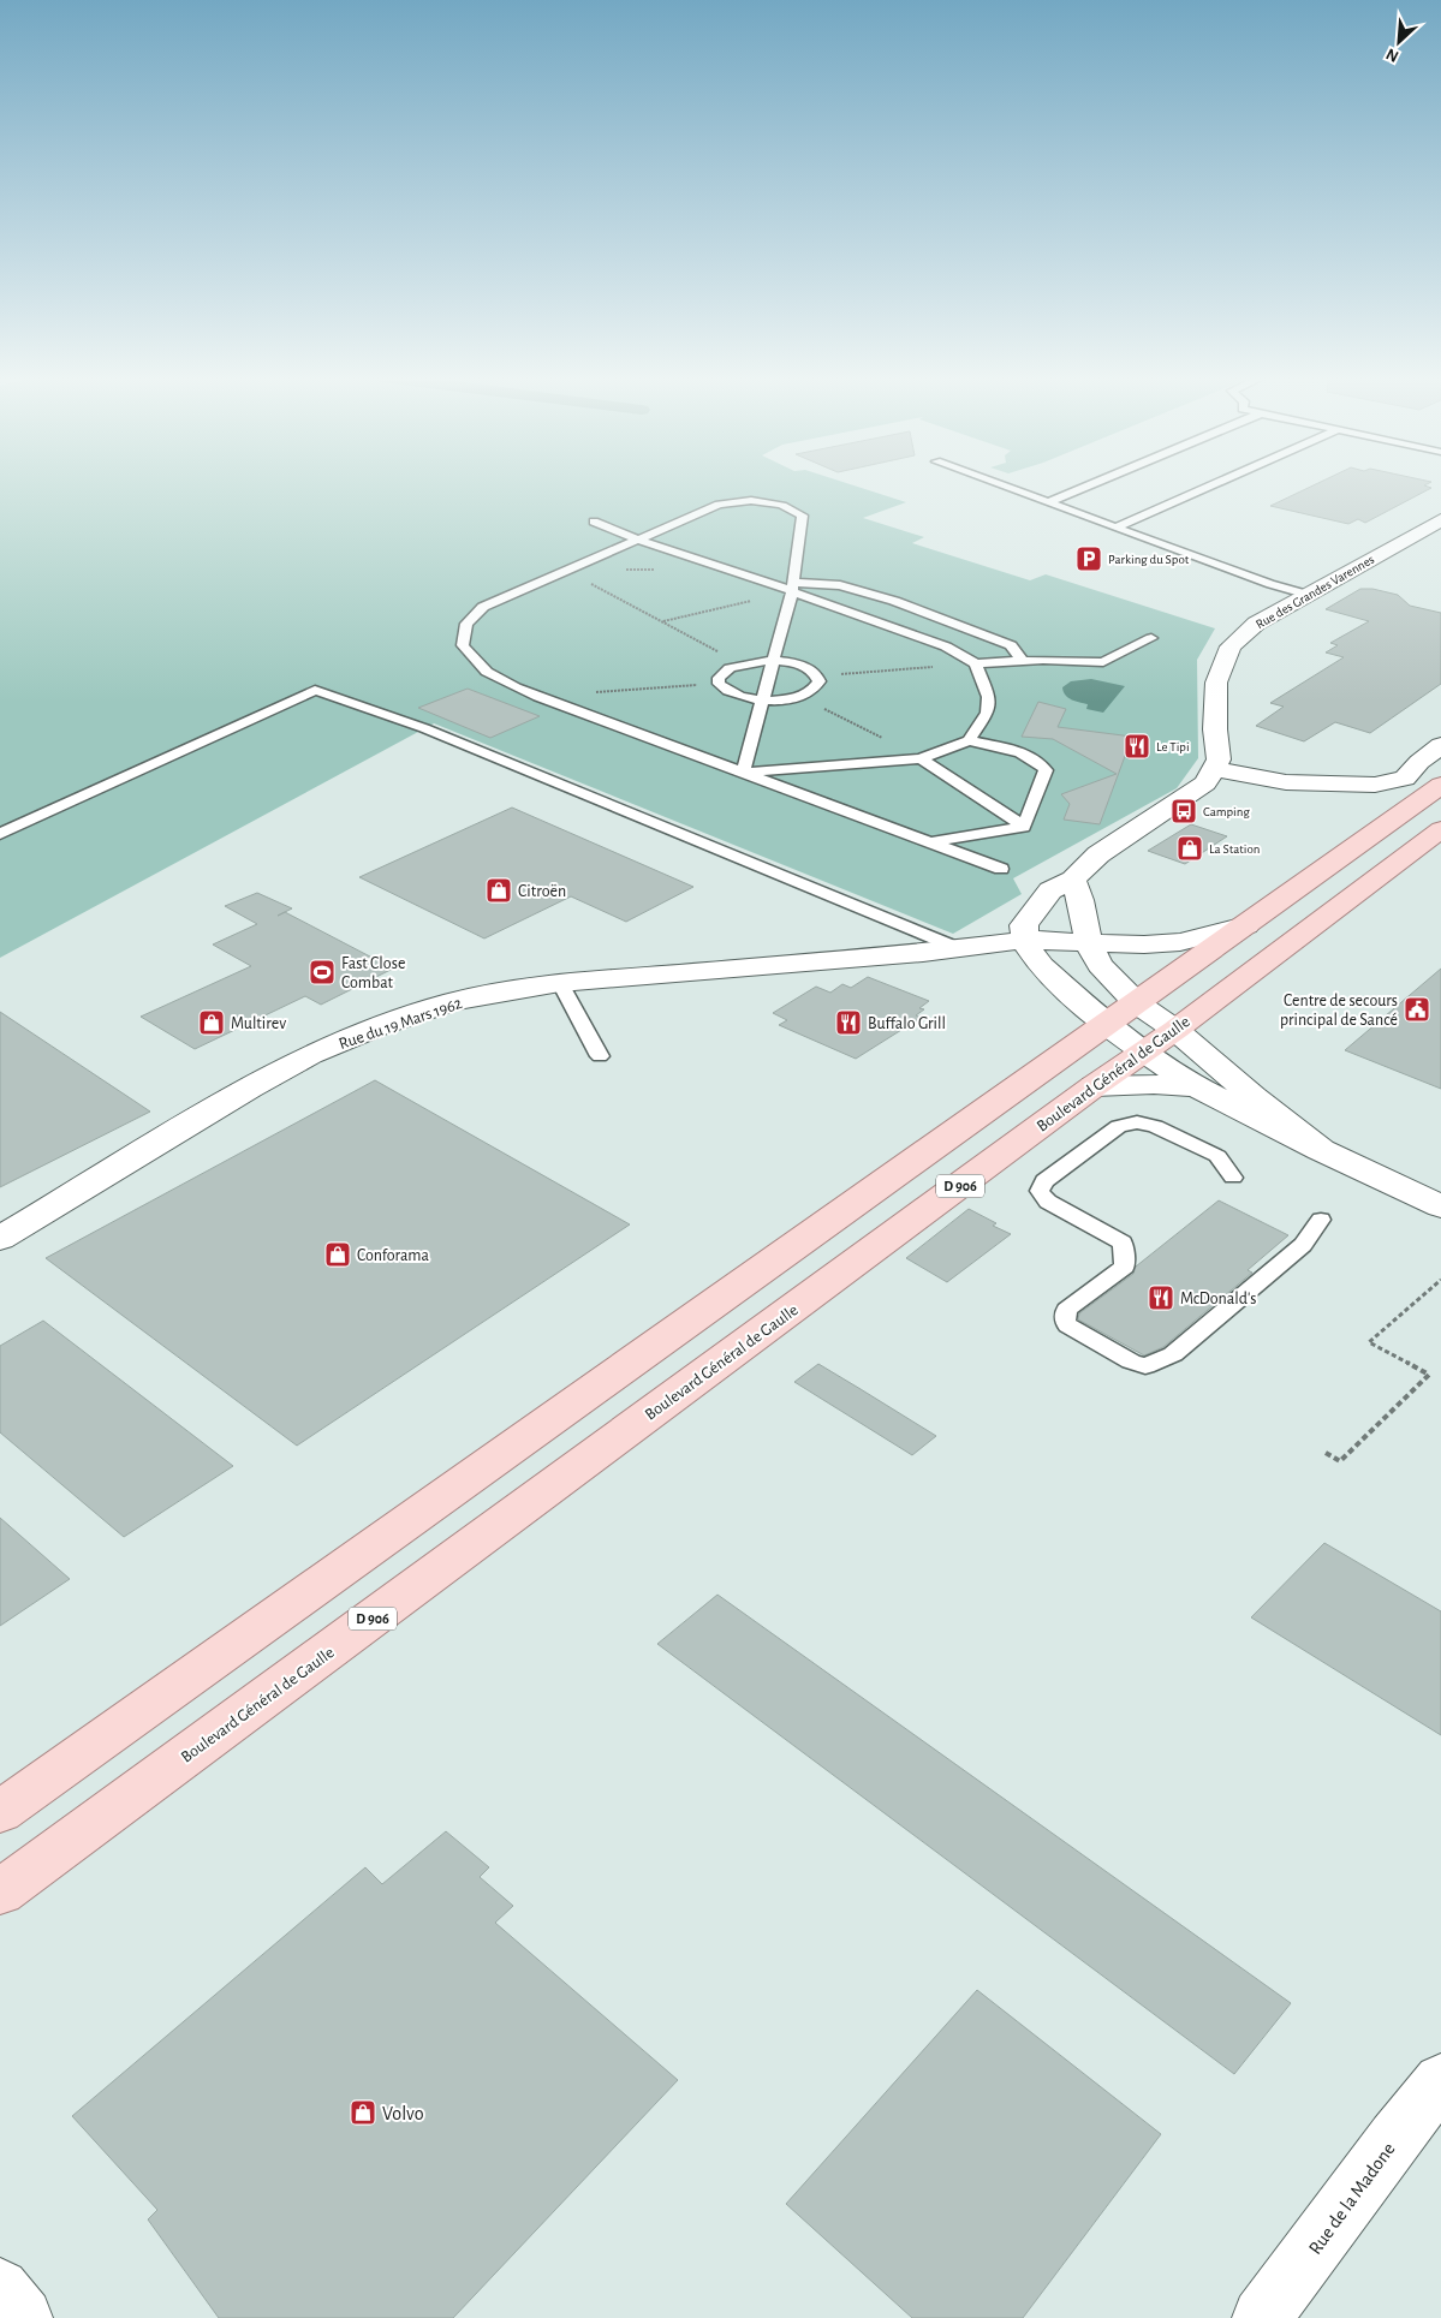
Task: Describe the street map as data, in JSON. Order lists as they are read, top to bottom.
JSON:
{
  "streets": {
    "main road": ["Boulevard Général de Gaulle", "D 906"],
    "street": ["Rue des Grandes Varennes", "Rue du 19 Mars 1962", "Rue de la Madone"]
  },
  "crossings": [
    ["Rue du 19 Mars 1962", "D 906"]
  ],
  "places": {
    "parking": ["Parking du Spot"],
    "restaurant": ["Le Tipi", "Buffalo Grill", "McDonald's"],
    "bus stop": ["Camping"],
    "shop": [
      "La Station",
      "Citroën",
      "Multirev",
      "Conforama",
      "Volvo"
    ],
    "sports": ["Fast Close Combat"],
    "public building": ["Centre de secours principal de Sancé"]
  },
  "north": "bottom left"
}
